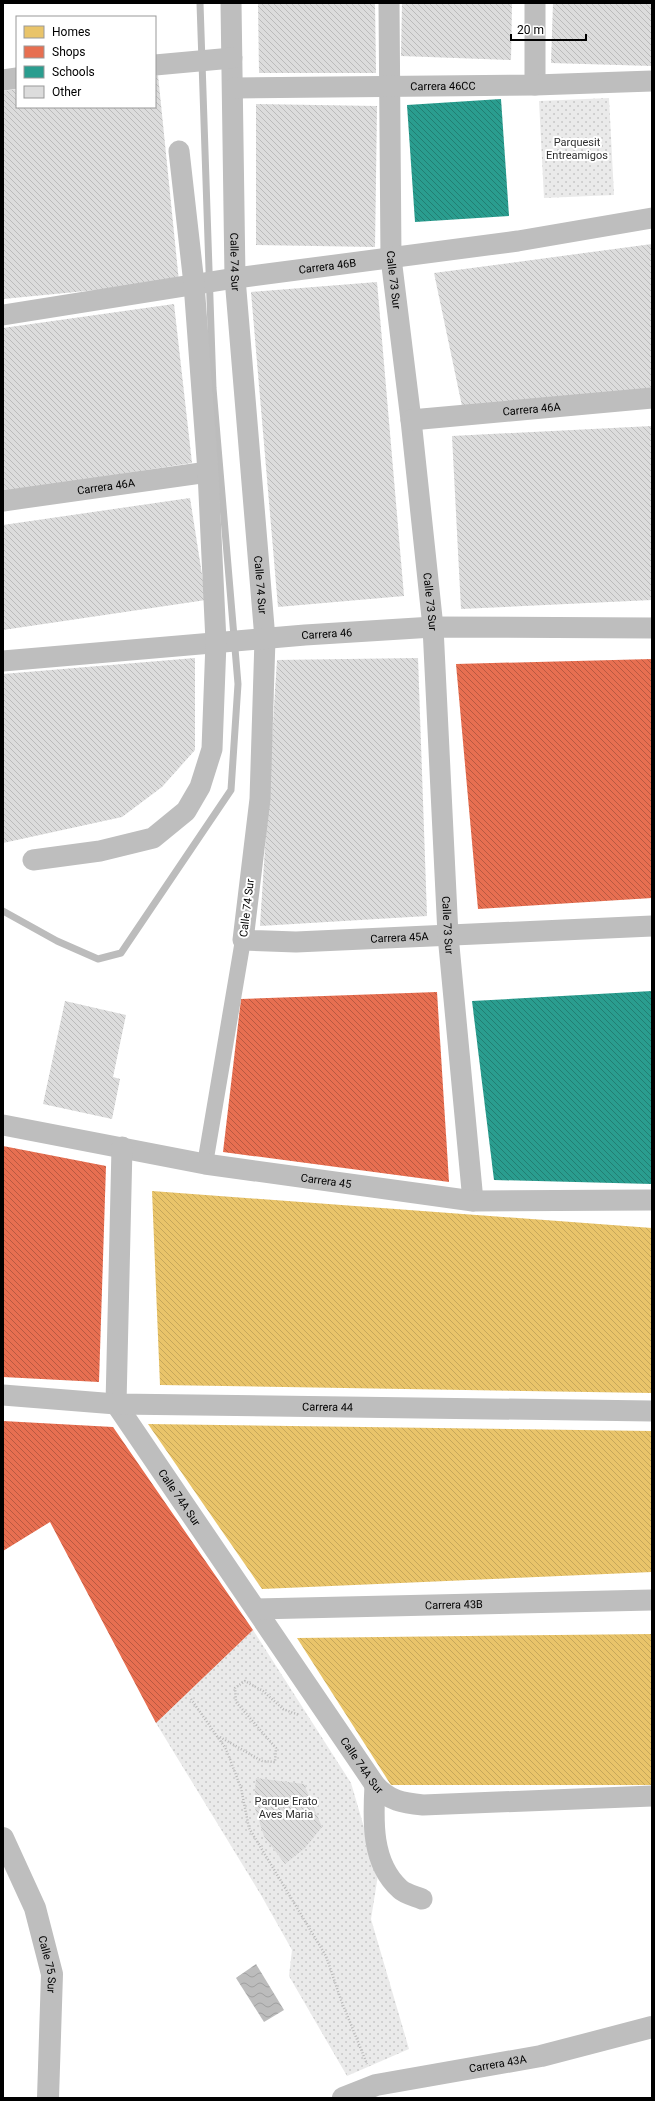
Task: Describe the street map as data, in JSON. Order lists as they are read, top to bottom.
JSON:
{
  "streets": {
    "street": [
      "Carrera 46CC",
      "Calle 74 Sur",
      "Carrera 46B",
      "Calle 73 Sur",
      "Carrera 46A",
      "Carrera 46",
      "Carrera 45A",
      "Carrera 45",
      "Carrera 44",
      "Calle 74A Sur",
      "Carrera 43B",
      "Calle 75 Sur",
      "Carrera 43A"
    ]
  },
  "crossings": [
    ["Carrera 46CC", "Calle 74 Sur"],
    ["Carrera 46CC", "Calle 73 Sur"],
    ["Calle 74 Sur", "Carrera 46B"],
    ["Calle 74 Sur", "Carrera 46"],
    ["Calle 74 Sur", "Carrera 45A"],
    ["Calle 74 Sur", "Carrera 45"],
    ["Carrera 46B", "Calle 73 Sur"],
    ["Calle 73 Sur", "Carrera 46A"],
    ["Calle 73 Sur", "Carrera 46"],
    ["Calle 73 Sur", "Carrera 45A"],
    ["Calle 73 Sur", "Carrera 45"],
    ["Carrera 44", "Calle 74A Sur"],
    ["Calle 74A Sur", "Carrera 43B"]
  ],
  "parks": ["Parquesit Entreamigos", "Parque Erato Aves Maria"],
  "legend": [
    "Homes",
    "Shops",
    "Schools",
    "Other"
  ],
  "scale_bar": "20 m"
}
